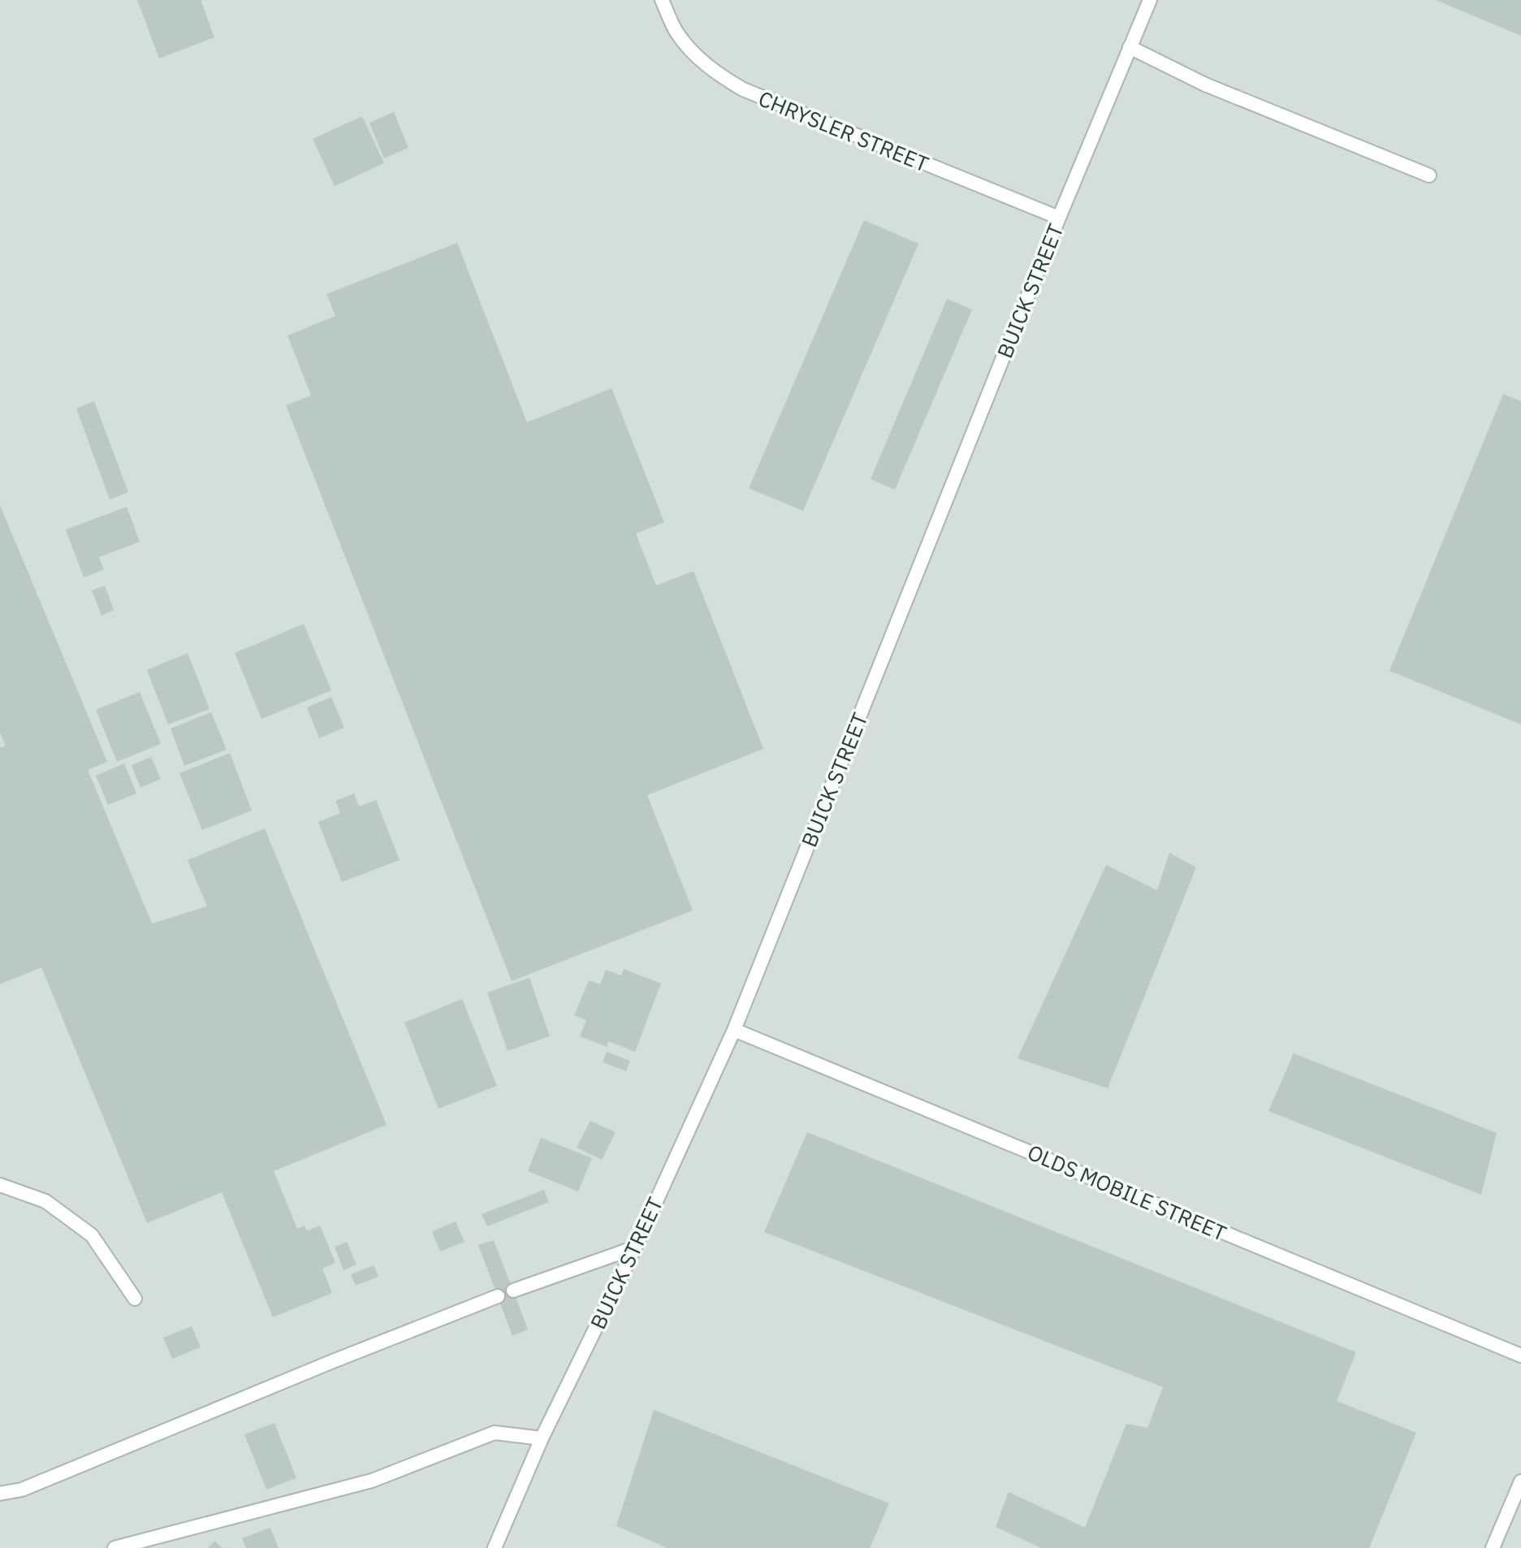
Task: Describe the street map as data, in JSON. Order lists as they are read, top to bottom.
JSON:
{
  "streets": {
    "lane": ["CHRYSLER STREET", "BUICK STREET", "OLDS MOBILE STREET"]
  },
  "crossings": [
    ["CHRYSLER STREET", "BUICK STREET"],
    ["BUICK STREET", "OLDS MOBILE STREET"]
  ]
}
